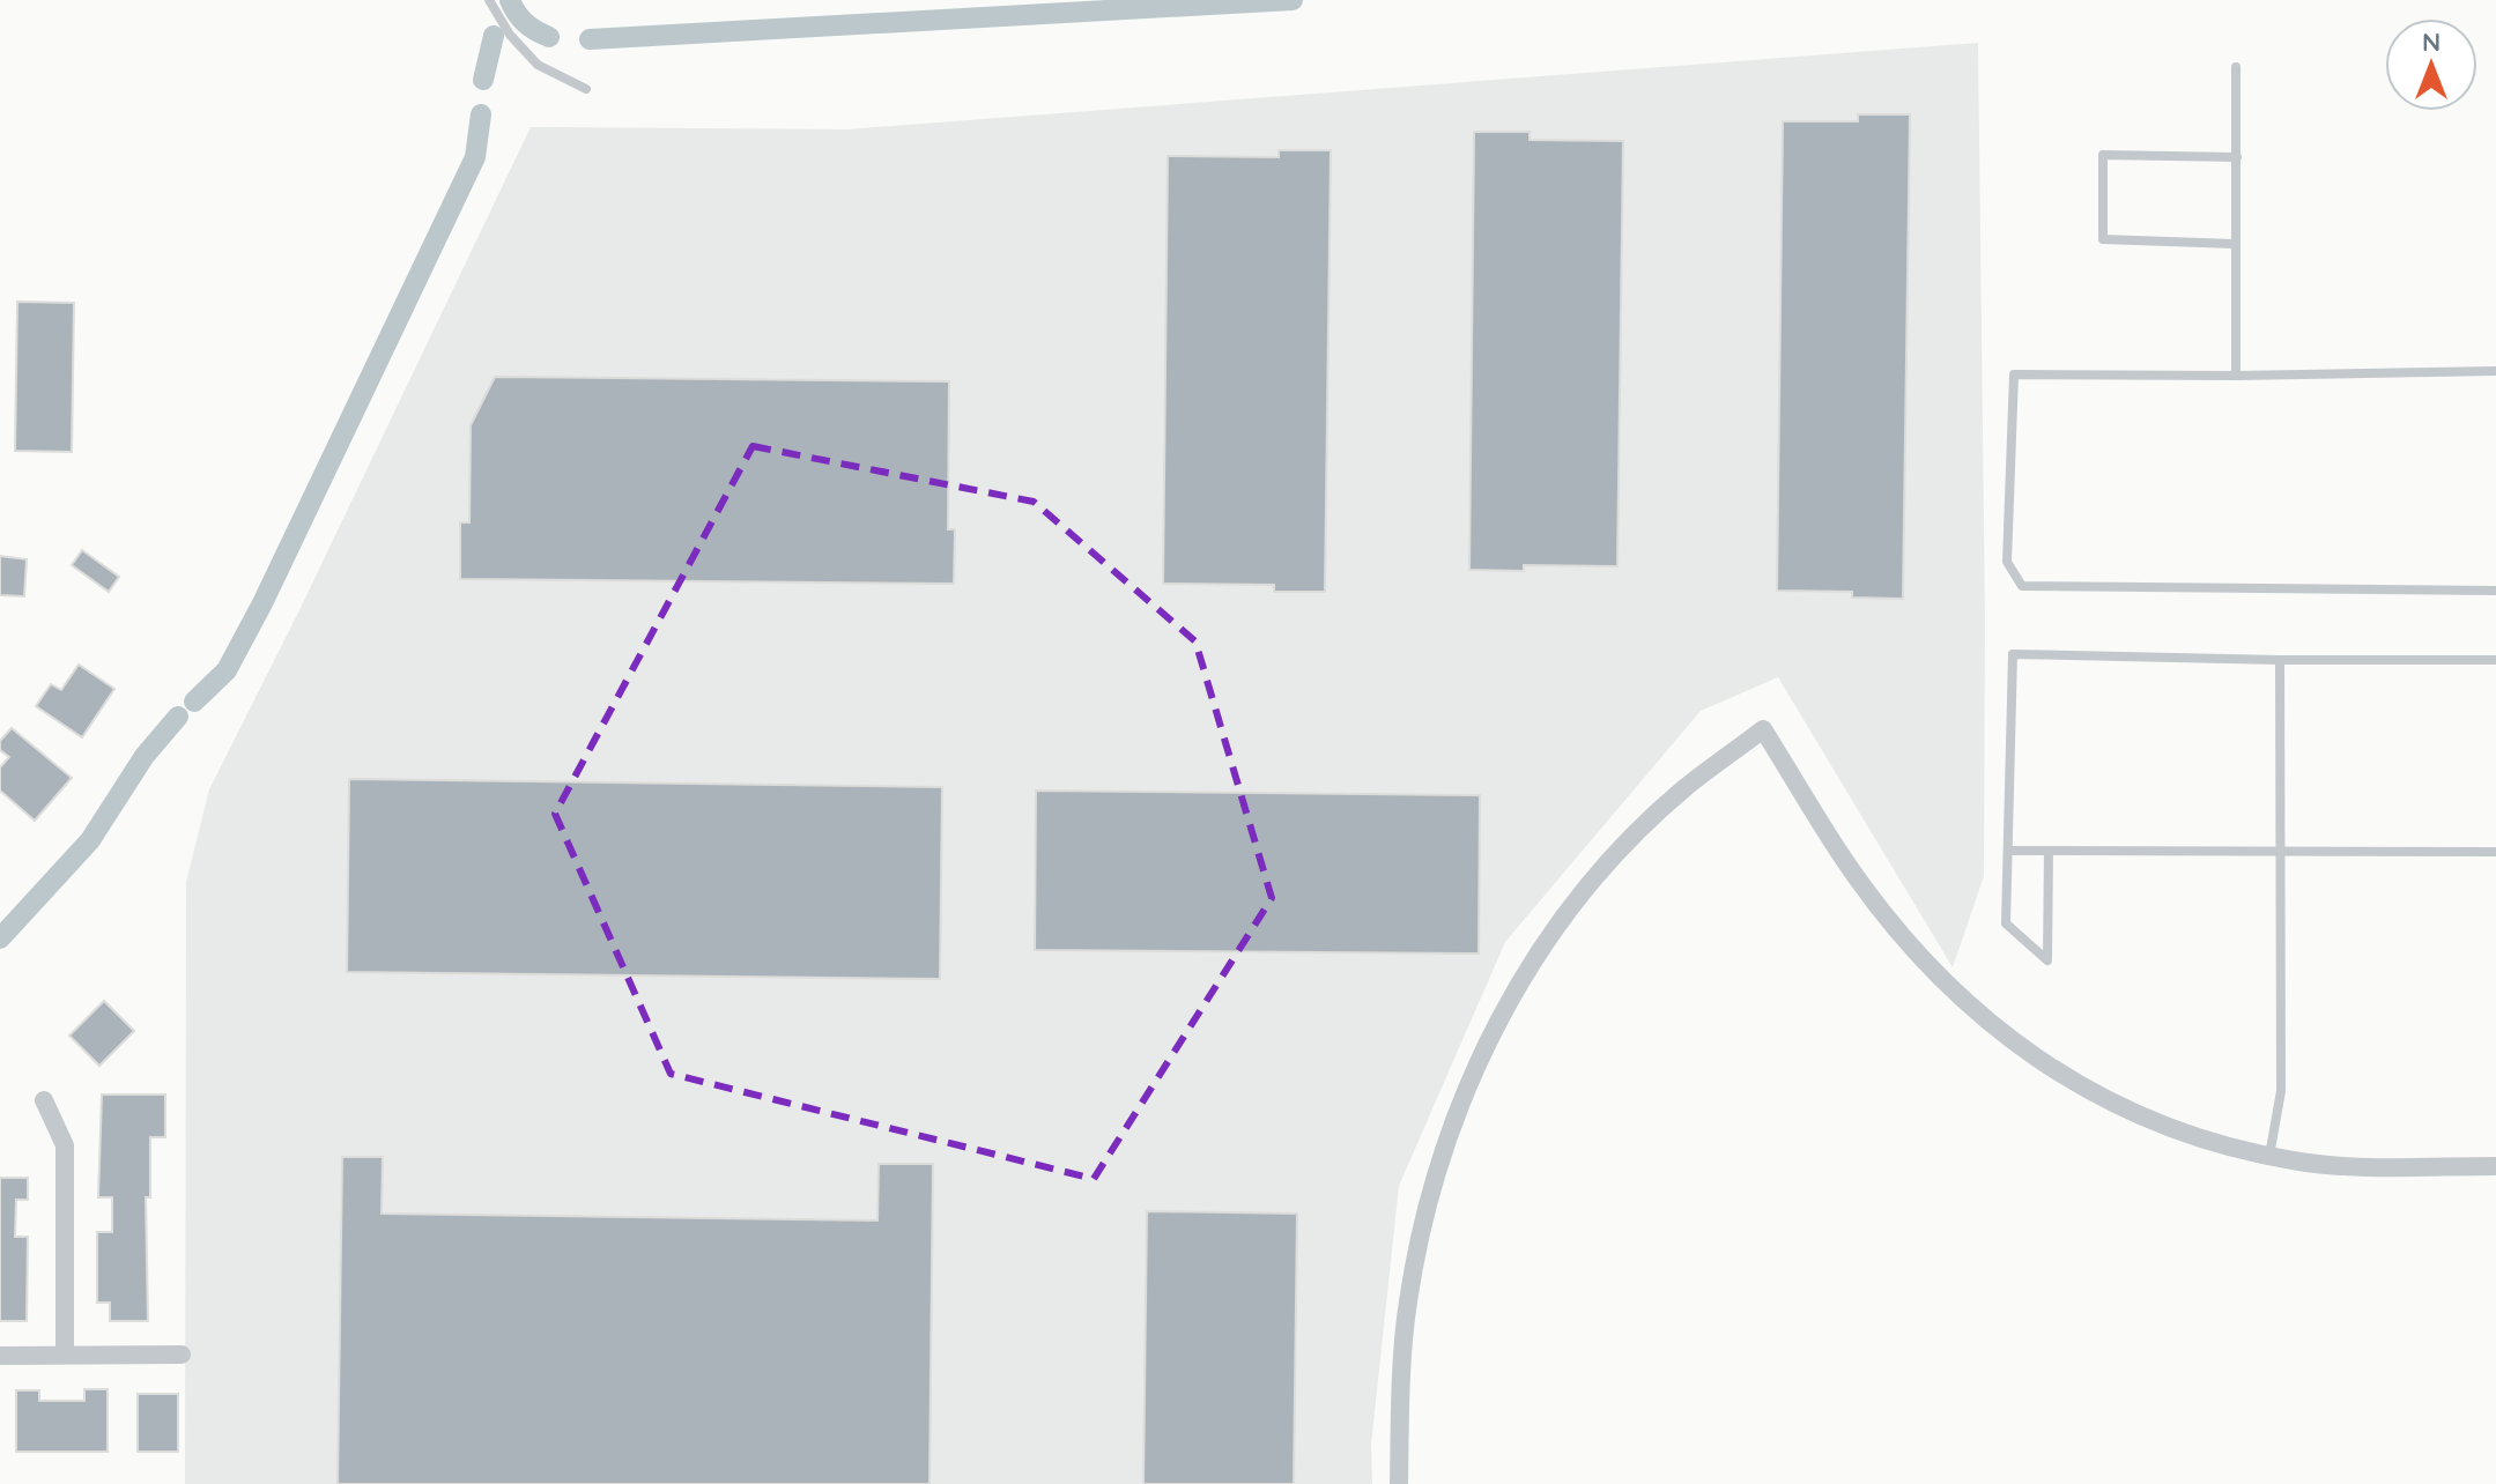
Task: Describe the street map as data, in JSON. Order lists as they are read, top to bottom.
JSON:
{
  "north": "top"
}
